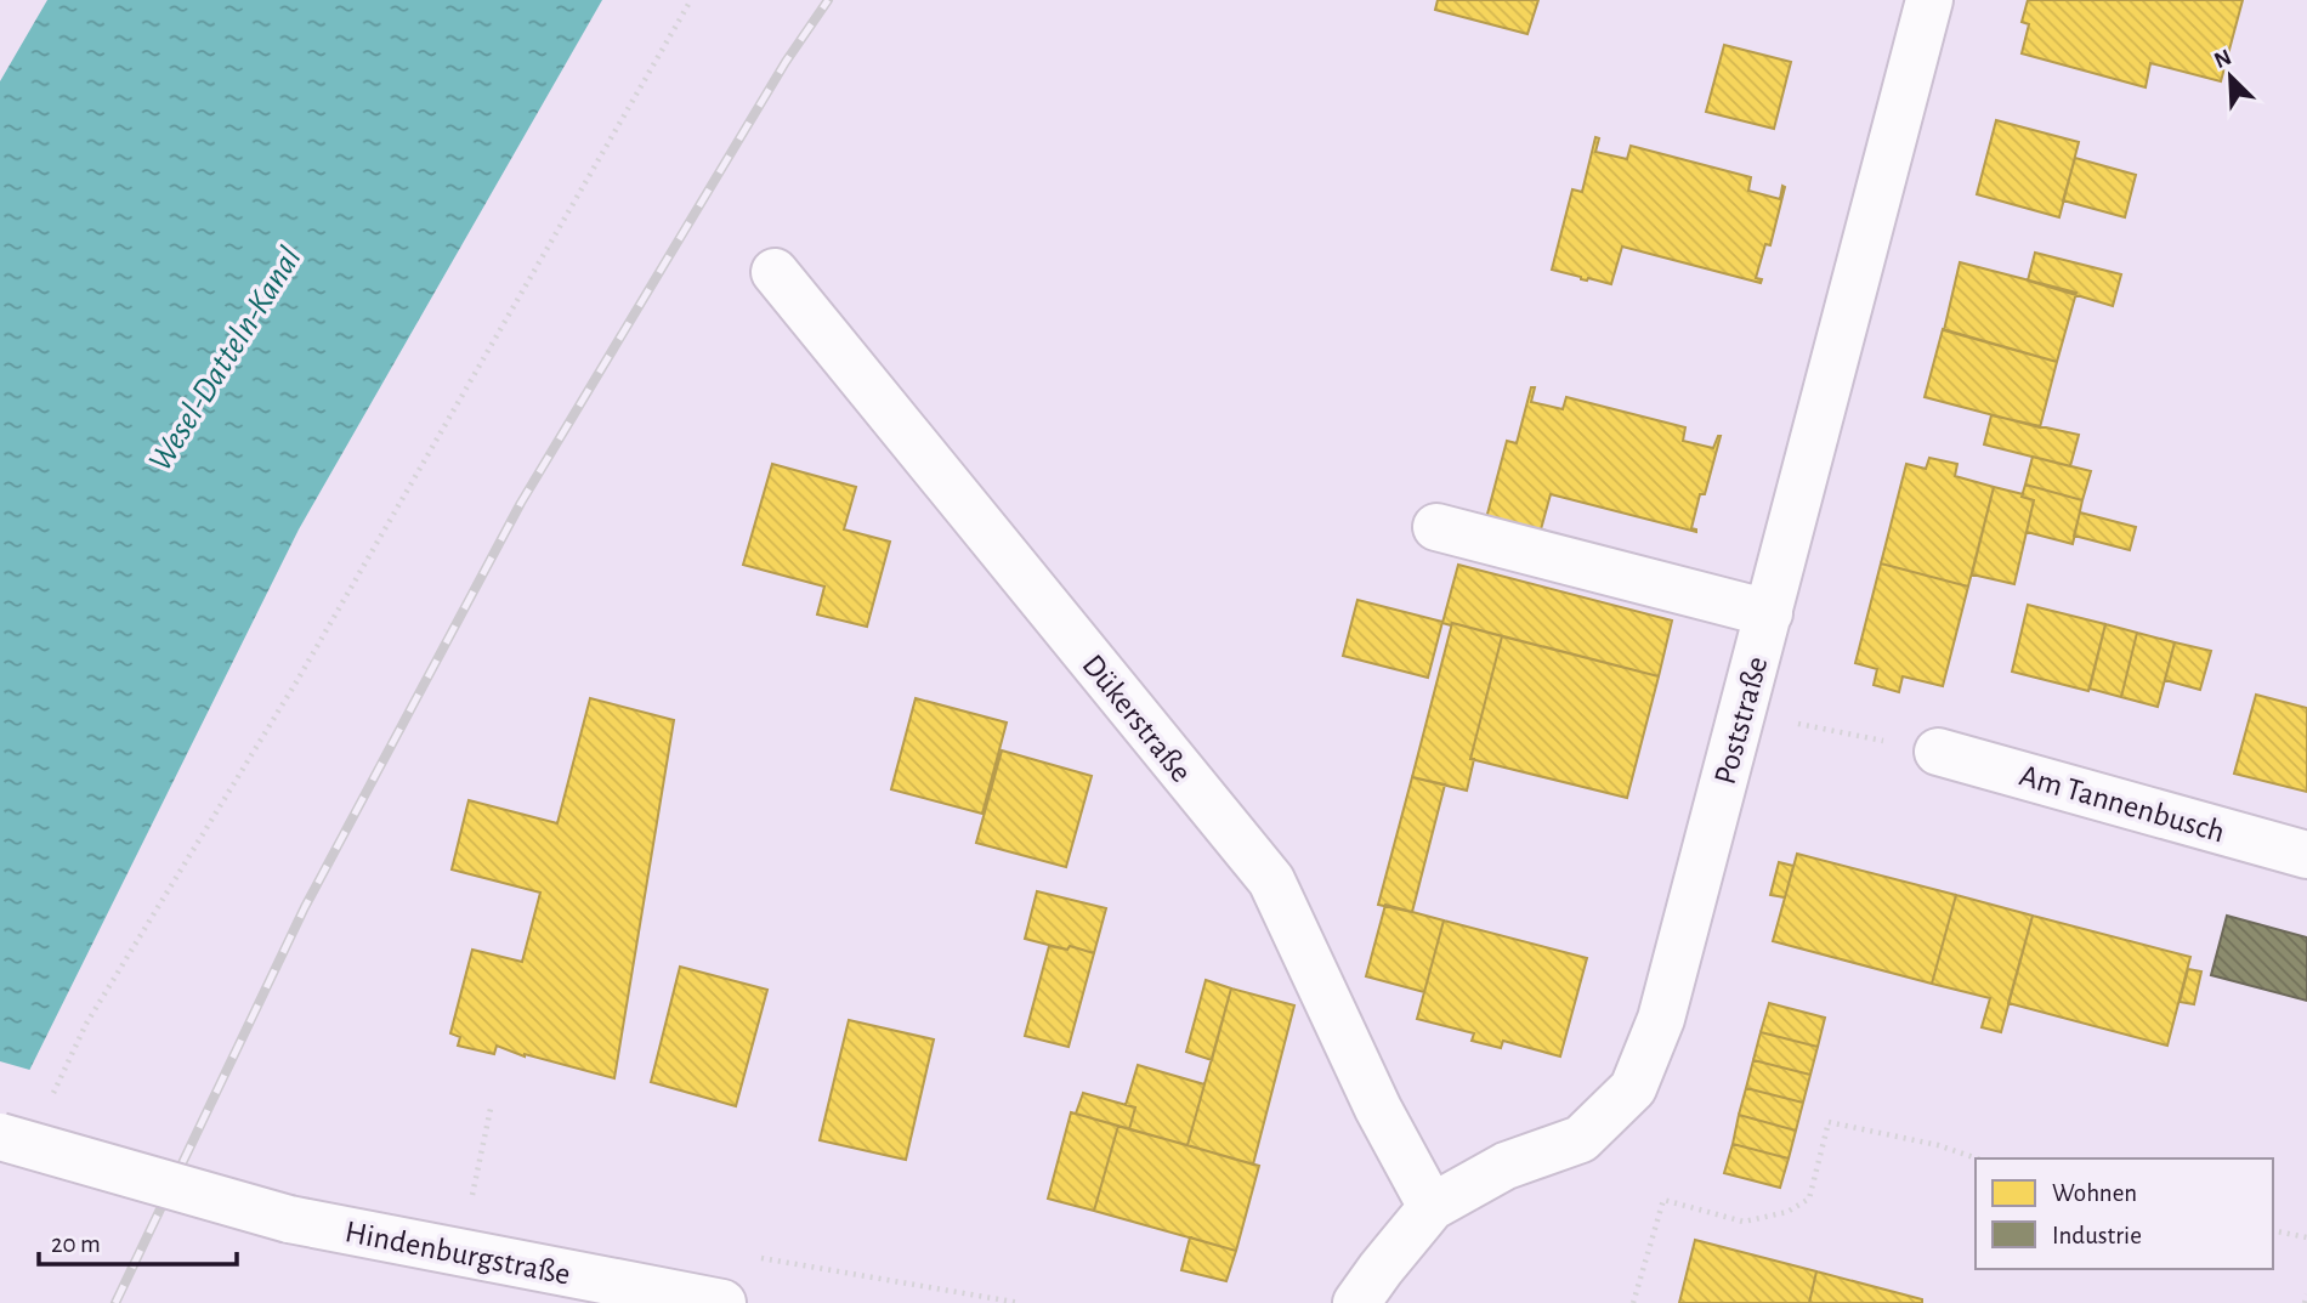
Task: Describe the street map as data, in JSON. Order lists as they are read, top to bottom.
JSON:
{
  "streets": {
    "street": [
      "Dükerstraße",
      "Poststraße",
      "Am Tannenbusch",
      "Hindenburgstraße"
    ]
  },
  "crossings": [
    ["Dükerstraße", "Poststraße"]
  ],
  "water": ["Wesel-Datteln-Kanal"],
  "legend": ["Wohnen", "Industrie"],
  "scale_bar": "20 m",
  "north": "top left"
}
